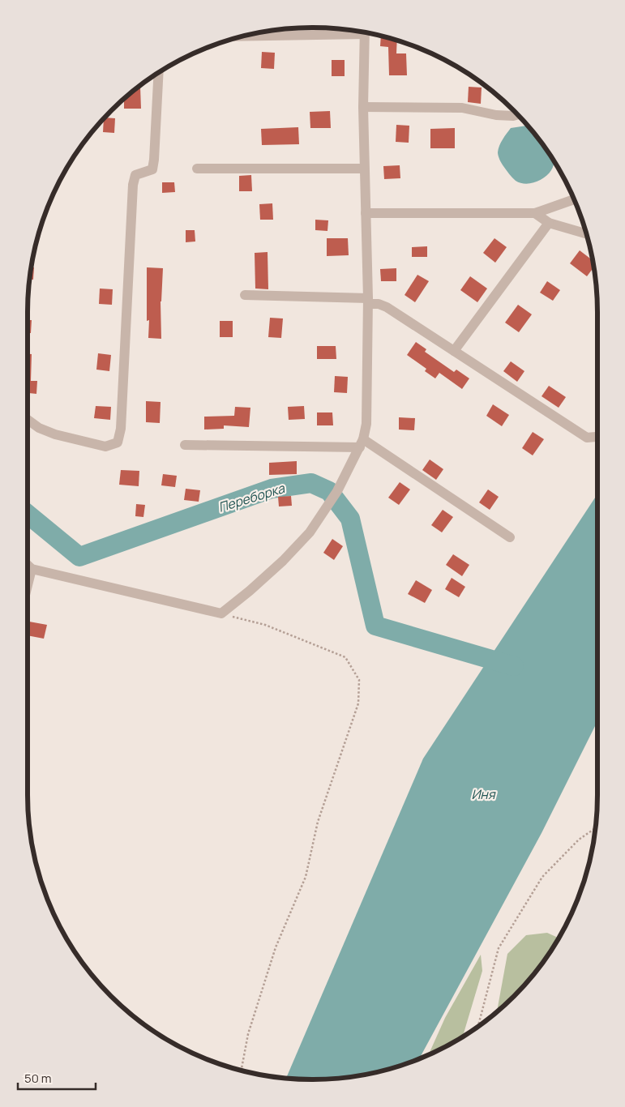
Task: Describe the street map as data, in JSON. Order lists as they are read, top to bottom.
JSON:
{
  "water": ["Переборка", "Иня"],
  "scale_bar": "50 m"
}
